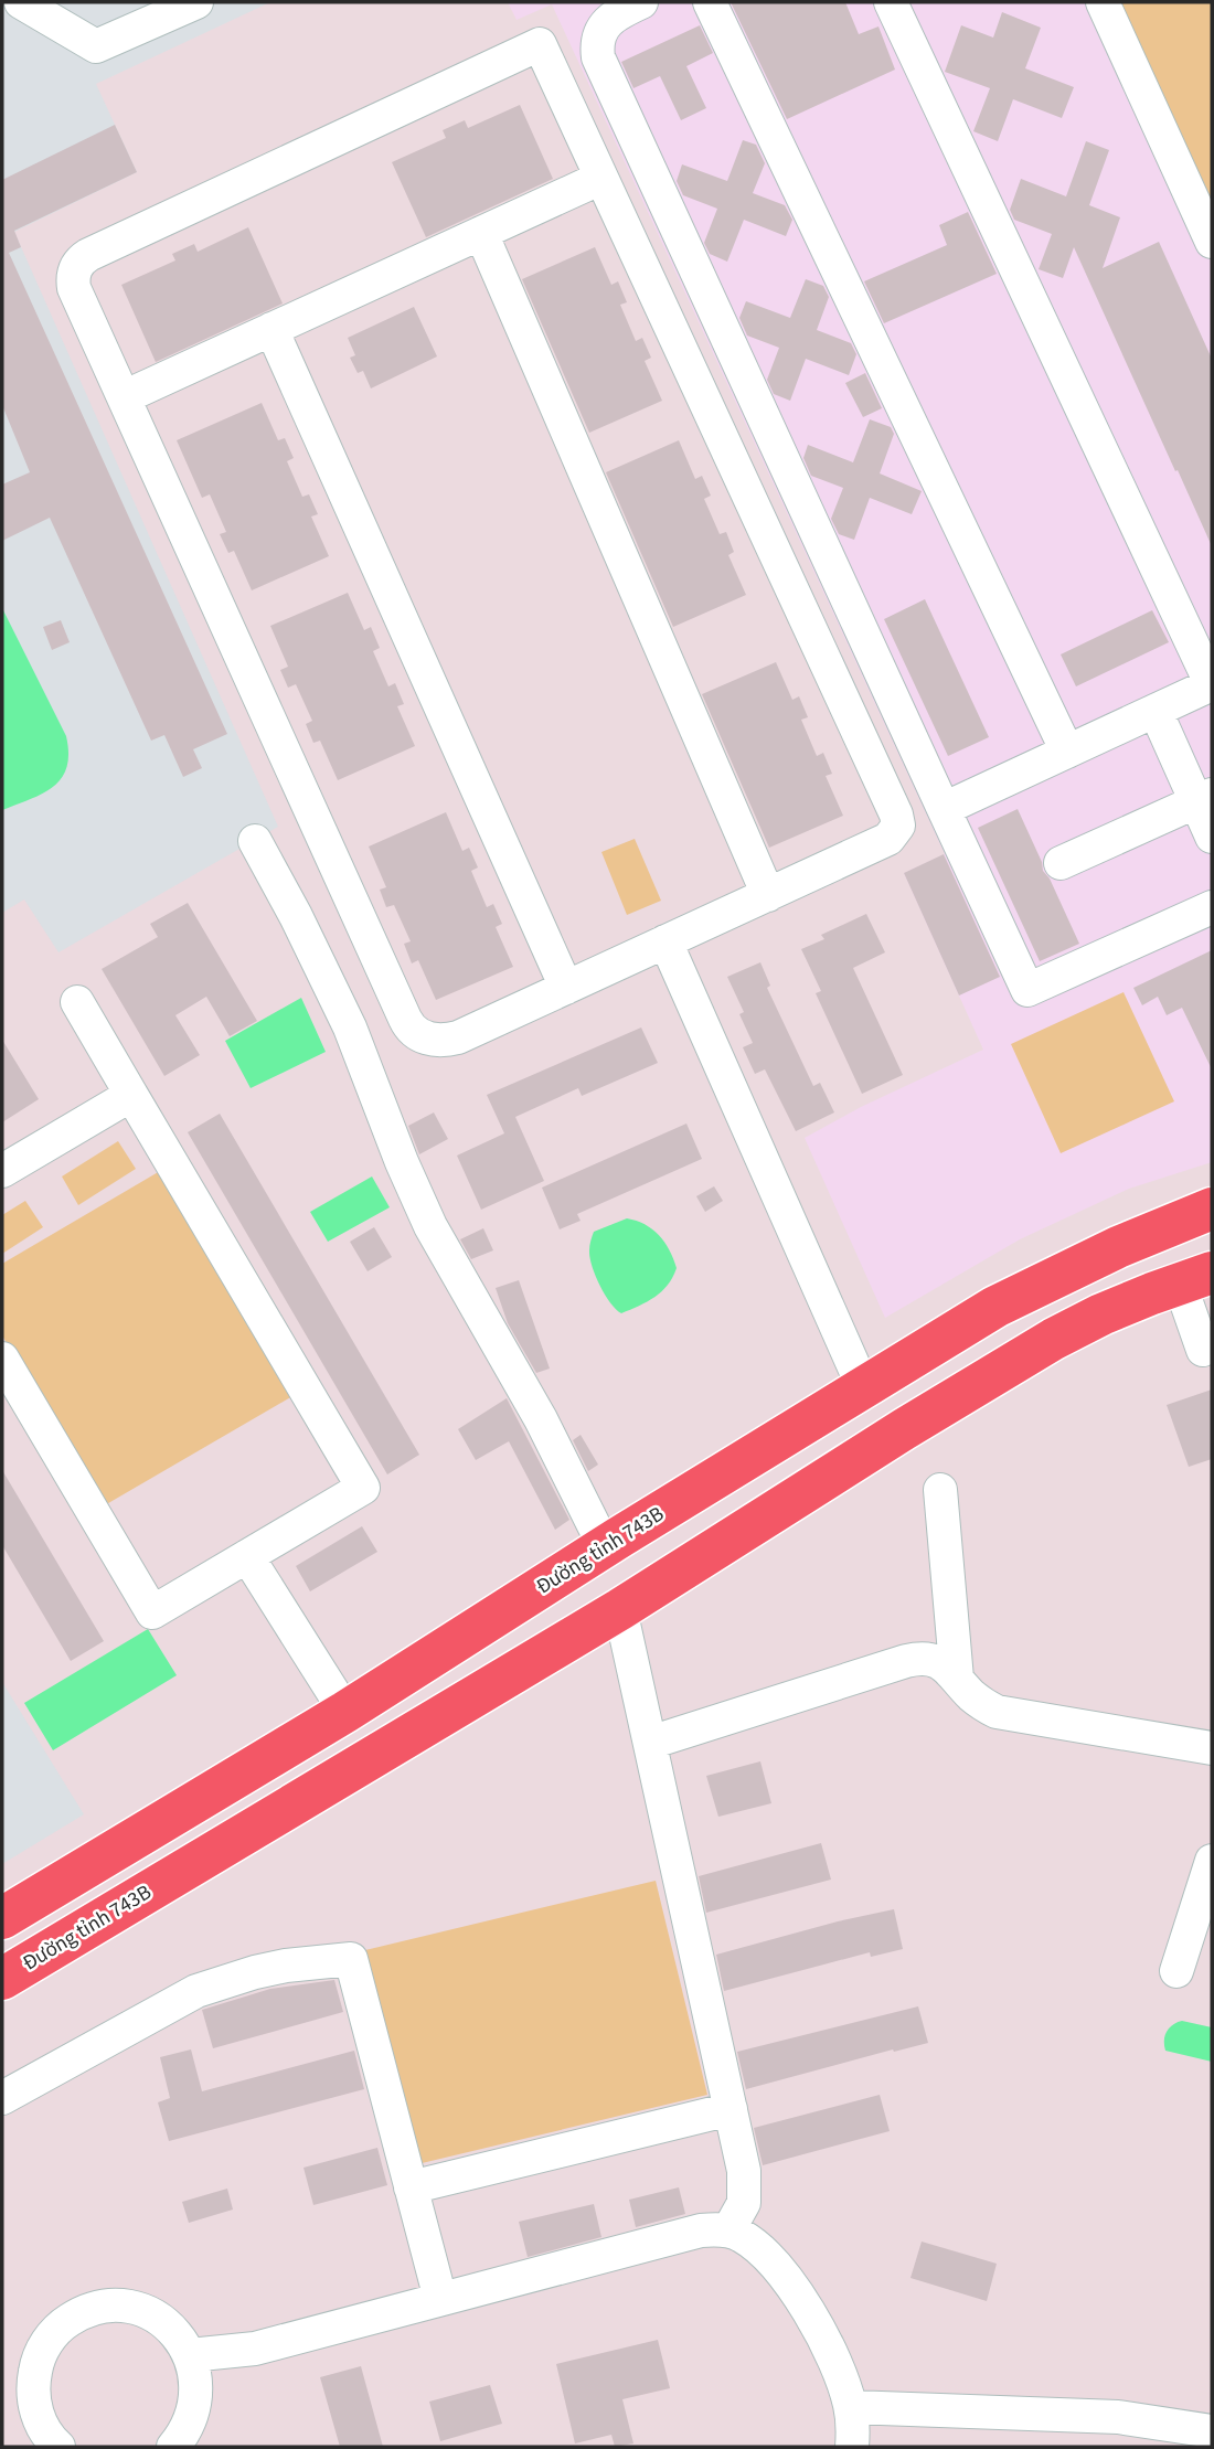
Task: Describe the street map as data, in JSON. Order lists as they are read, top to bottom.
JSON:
{
  "streets": {
    "main road": ["Đường tỉnh 743B"]
  }
}
